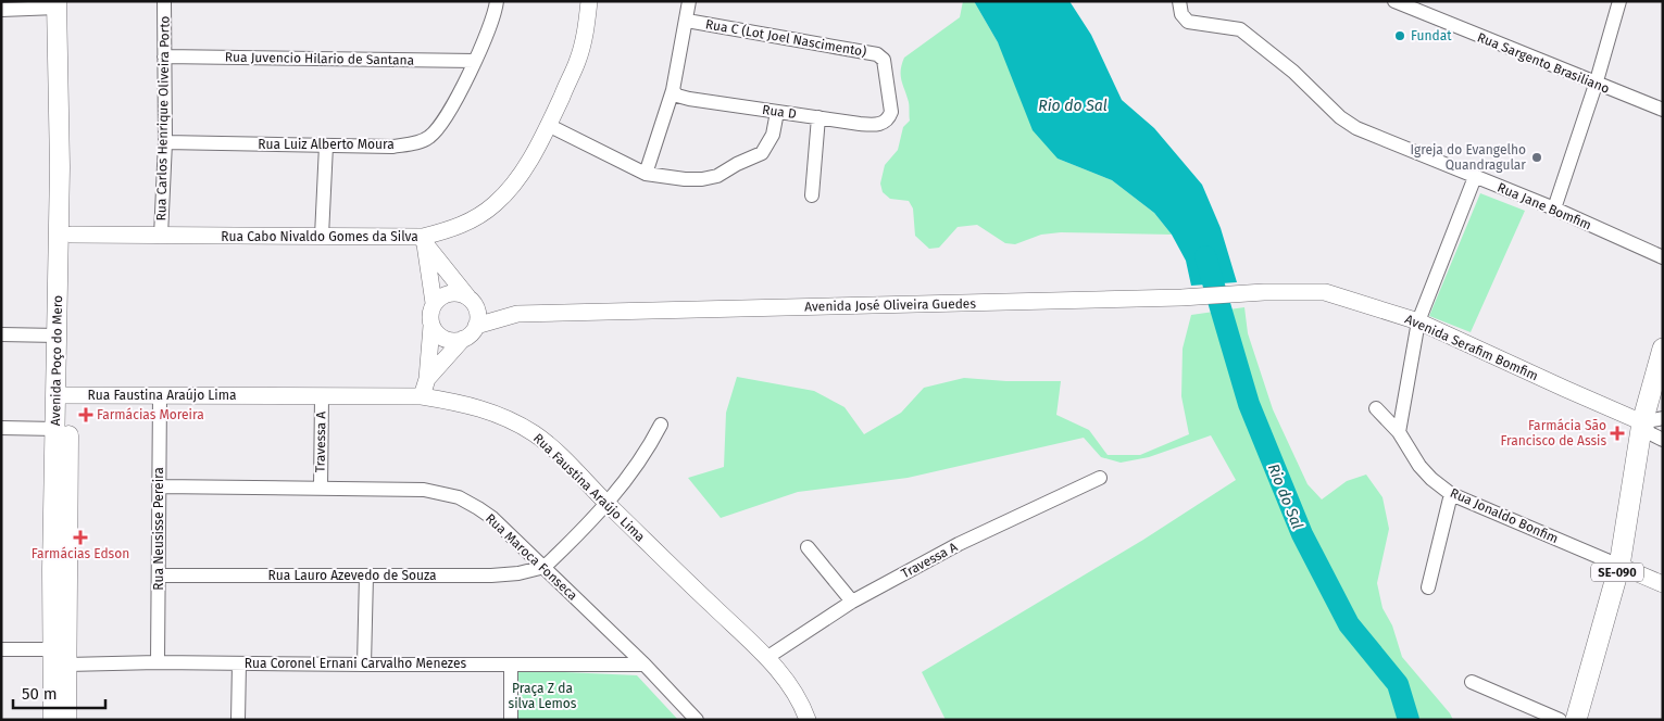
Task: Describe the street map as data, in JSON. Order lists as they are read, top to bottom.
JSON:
{
  "streets": {
    "main road": ["Avenida Poço do Mero", "SE-090"],
    "street": [
      "Rua C (Lot Joel Nascimento)",
      "Rua Juvencio Hilario de Santana",
      "Rua Sargento Brasiliano",
      "Rua D",
      "Rua Carlos Henrique Oliveira Porto",
      "Rua Luiz Alberto Moura",
      "Rua Jane Bomfim",
      "Rua Cabo Nivaldo Gomes da Silva",
      "Avenida José Oliveira Guedes",
      "Avenida Serafim Bomfim",
      "Rua Faustina Araújo Lima",
      "Travessa A",
      "Rua Jonaldo Bonfim",
      "Rua Neusisse Pereira",
      "Rua Maroca Fonseca",
      "Rua Lauro Azevedo de Souza",
      "Rua Coronel Ernani Carvalho Menezes"
    ]
  },
  "crossings": [
    ["Rua C (Lot Joel Nascimento)", "Rua D"],
    ["Rua Juvencio Hilario de Santana", "Rua Carlos Henrique Oliveira Porto"],
    ["Rua Juvencio Hilario de Santana", "Rua Luiz Alberto Moura"],
    ["Rua Carlos Henrique Oliveira Porto", "Rua Luiz Alberto Moura"],
    ["Rua Carlos Henrique Oliveira Porto", "Rua Cabo Nivaldo Gomes da Silva"],
    ["Rua Cabo Nivaldo Gomes da Silva", "Avenida Poço do Mero"],
    ["Avenida José Oliveira Guedes", "Avenida Serafim Bomfim"],
    ["Avenida Serafim Bomfim", "SE-090"],
    ["Avenida Poço do Mero", "Rua Faustina Araújo Lima"],
    ["Avenida Poço do Mero", "Rua Coronel Ernani Carvalho Menezes"],
    ["Rua Faustina Araújo Lima", "Travessa A"],
    ["Rua Faustina Araújo Lima", "Rua Neusisse Pereira"],
    ["Travessa A", "Rua Maroca Fonseca"],
    ["Rua Jonaldo Bonfim", "SE-090"],
    ["Rua Neusisse Pereira", "Rua Maroca Fonseca"],
    ["Rua Neusisse Pereira", "Rua Lauro Azevedo de Souza"],
    ["Rua Neusisse Pereira", "Rua Coronel Ernani Carvalho Menezes"],
    ["Rua Maroca Fonseca", "Rua Lauro Azevedo de Souza"],
    ["Rua Maroca Fonseca", "Rua Coronel Ernani Carvalho Menezes"]
  ],
  "water": ["Rio do Sal"],
  "parks": ["Praça Z da silva Lemos"],
  "places": {
    "other": ["Fundat", "Igreja do Evangelho Quandragular"],
    "health": ["Farmácias Moreira", "Farmácia São Francisco de Assis", "Farmácias Edson"]
  },
  "scale_bar": "50 m"
}
